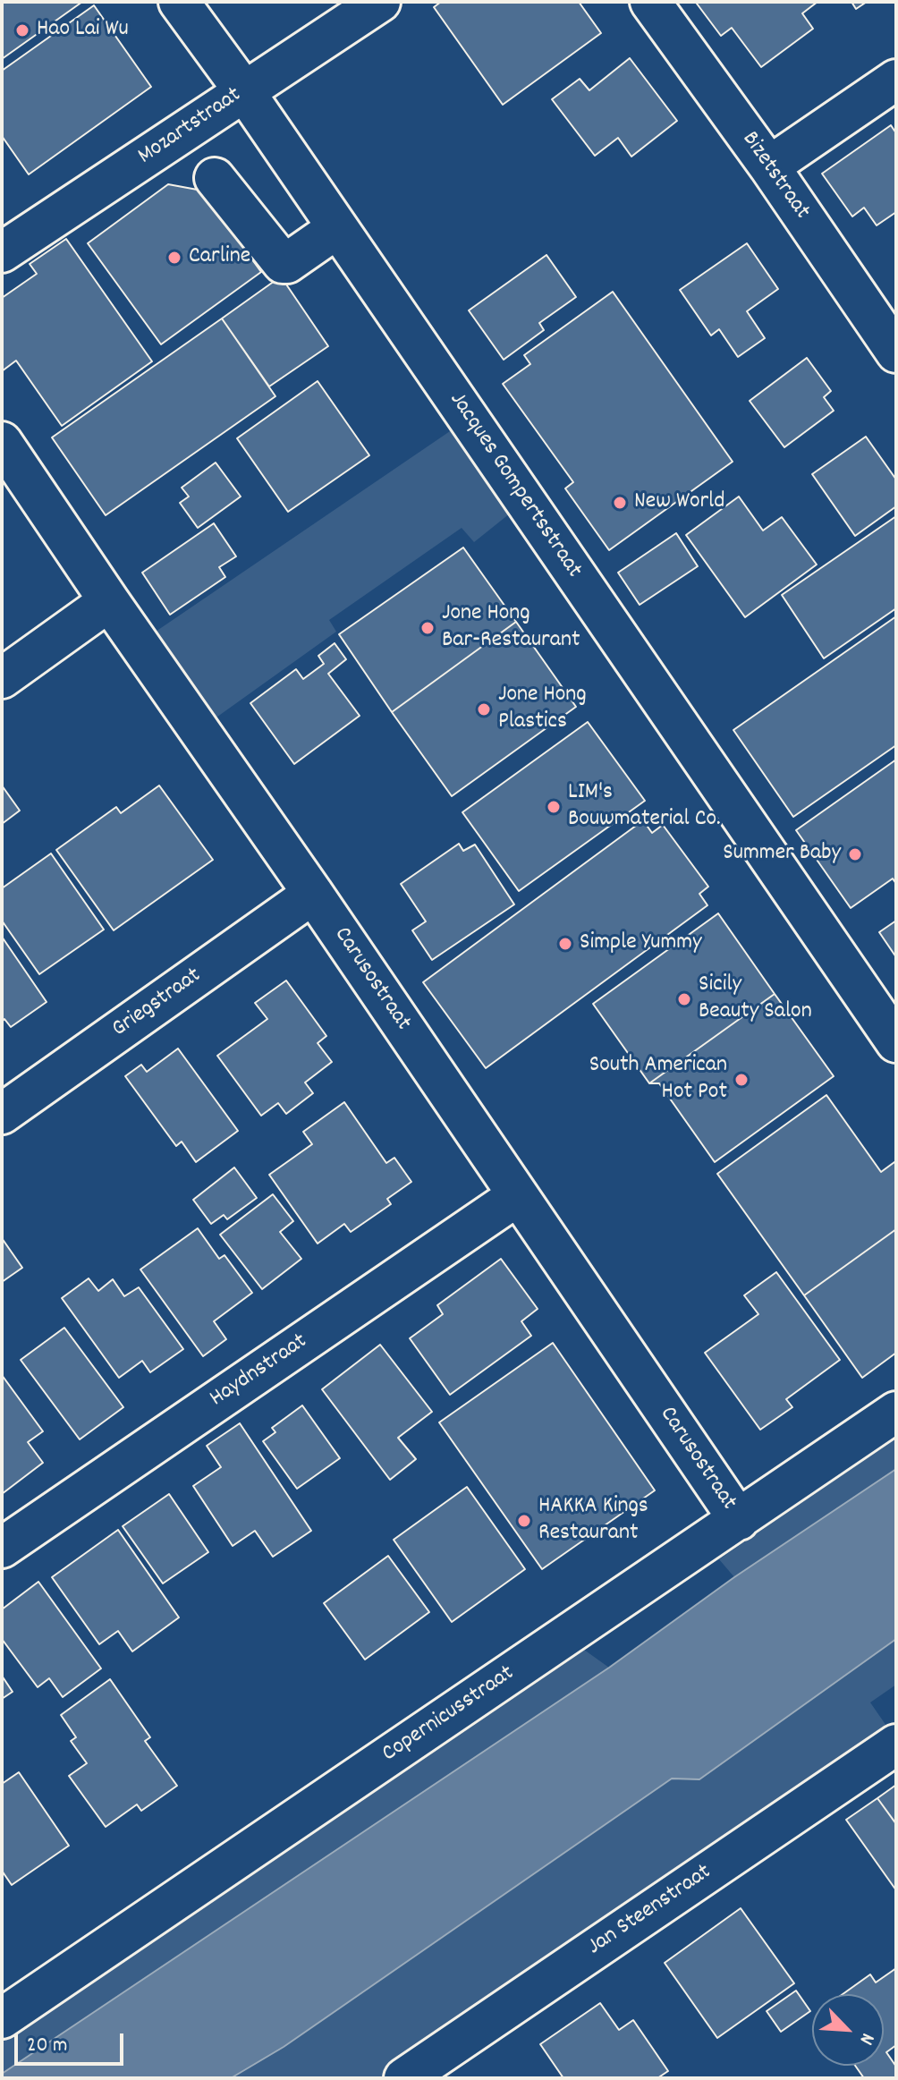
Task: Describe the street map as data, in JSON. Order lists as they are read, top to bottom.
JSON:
{
  "streets": {
    "street": [
      "Mozartstraat",
      "Bizetstraat",
      "Jacques Gompertsstraat",
      "Carusostraat",
      "Griegstraat",
      "Haydnstraat",
      "Copernicusstraat",
      "Jan Steenstraat"
    ]
  },
  "crossings": [
    ["Mozartstraat", "Jacques Gompertsstraat"],
    ["Carusostraat", "Griegstraat"],
    ["Carusostraat", "Haydnstraat"],
    ["Carusostraat", "Copernicusstraat"]
  ],
  "places": [
    "Hao Lai Wu",
    "Carline",
    "New World",
    "Jone Hong Bar-Restaurant",
    "Jone Hong Plastics",
    "LIM's Bouwmaterial Co.",
    "Summer Baby",
    "Simple Yummy",
    "Sicily Beauty Salon",
    "South American Hot Pot",
    "HAKKA Kings Restaurant"
  ],
  "scale_bar": "20 m",
  "north": "bottom right"
}
